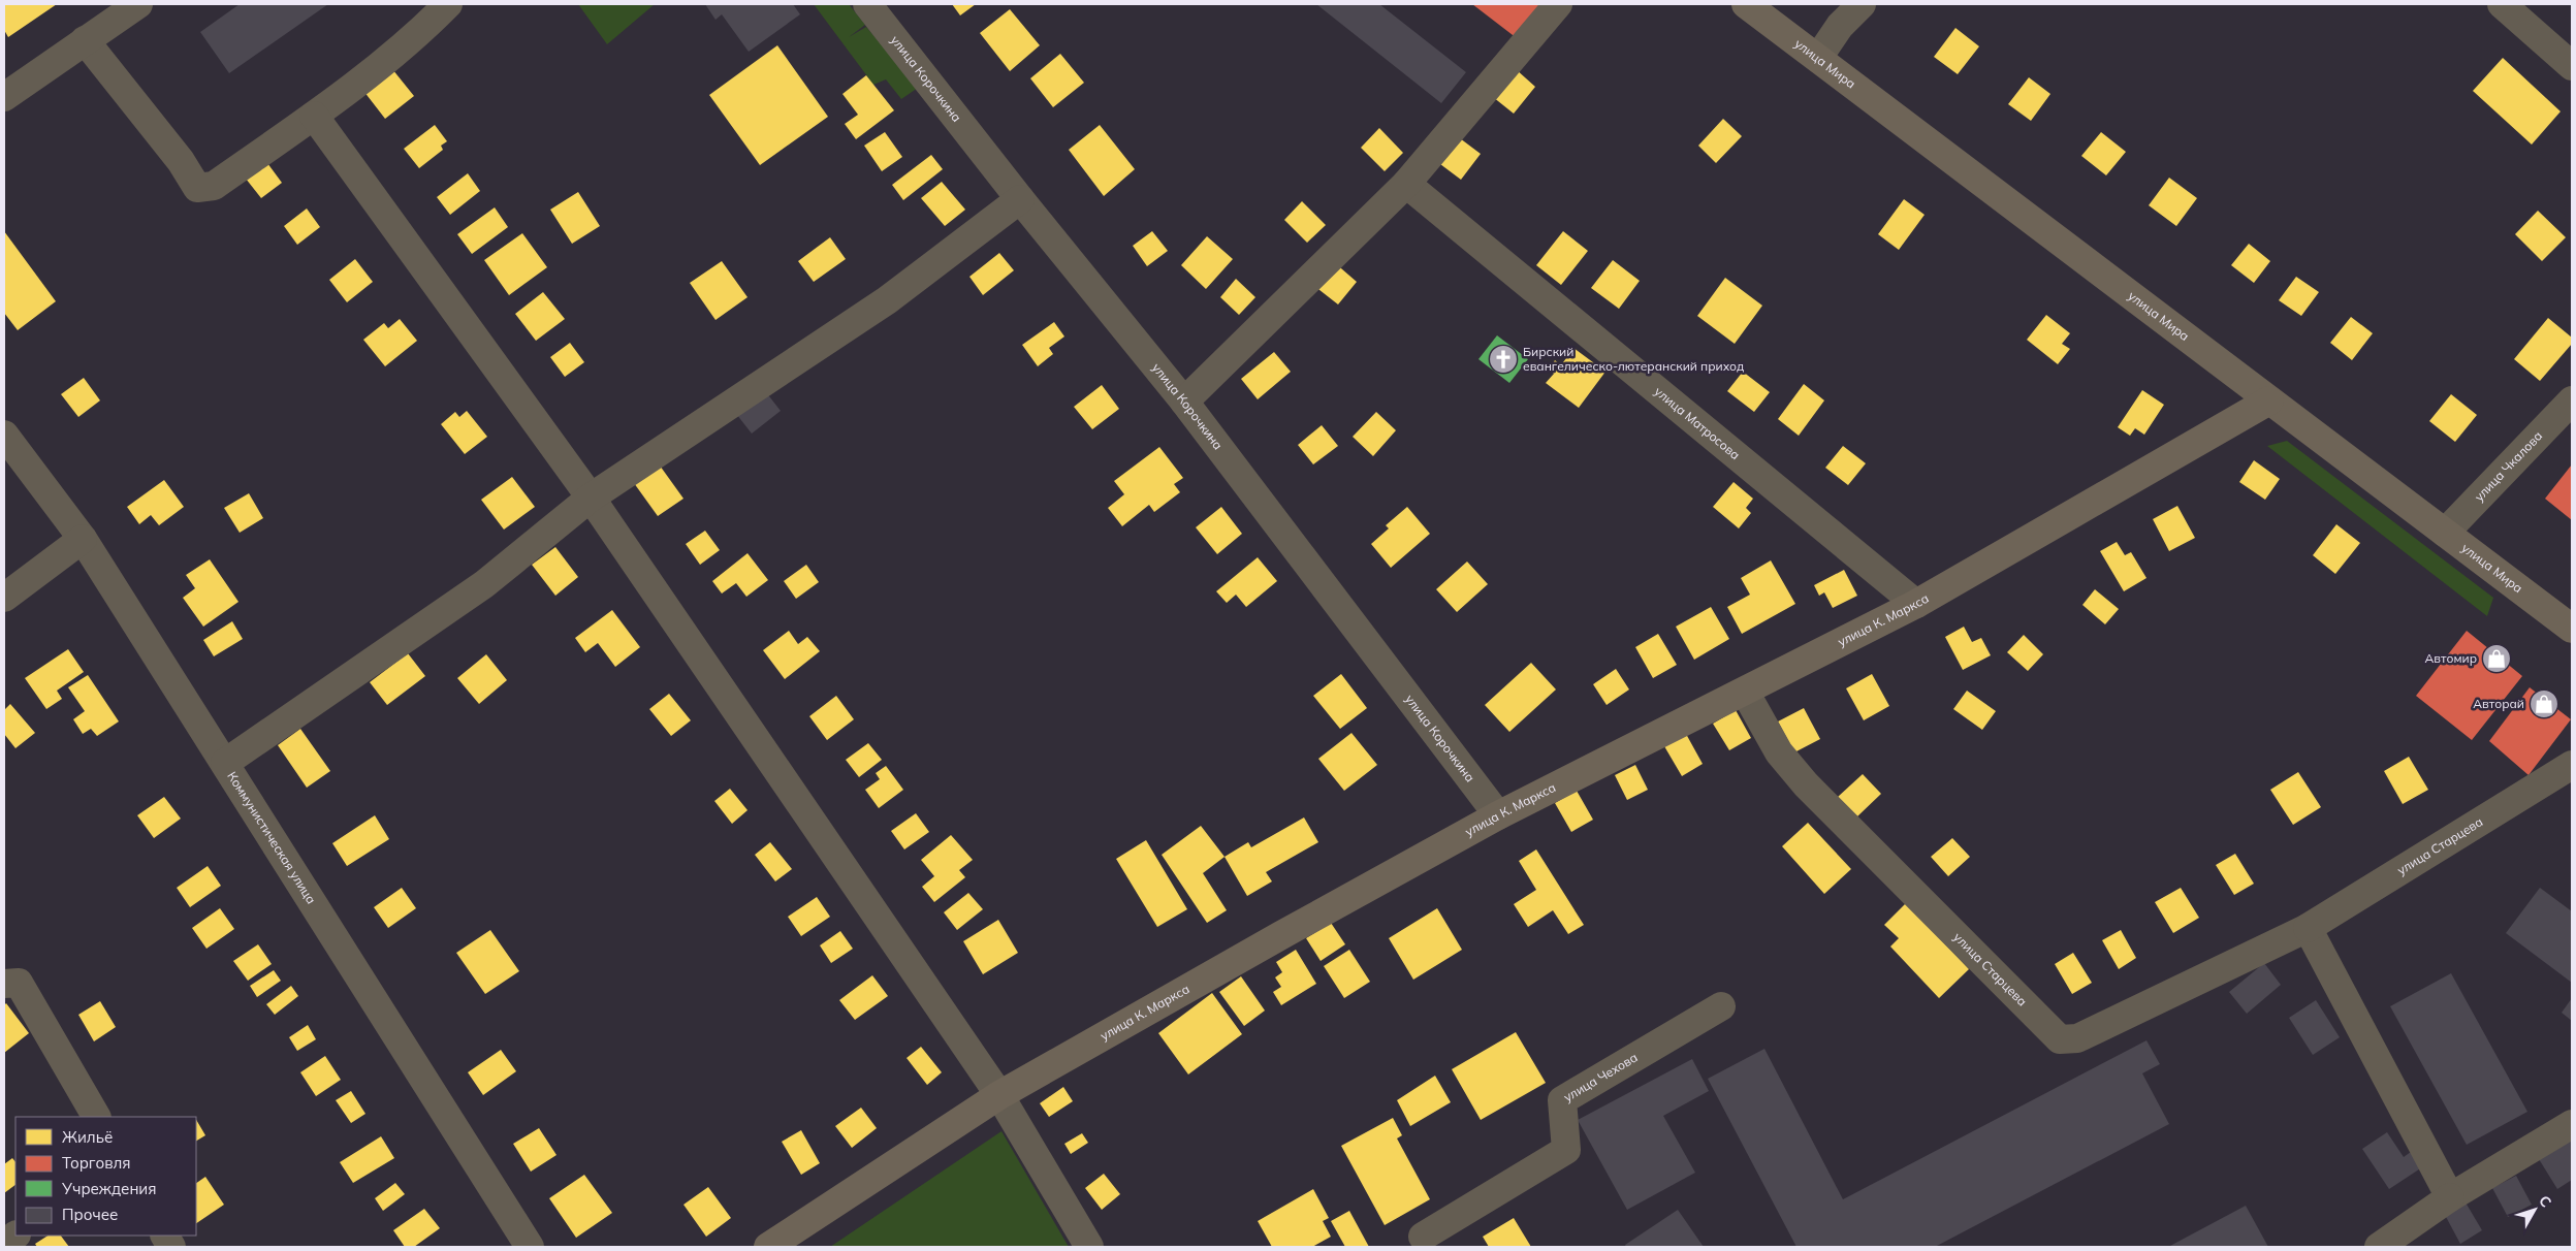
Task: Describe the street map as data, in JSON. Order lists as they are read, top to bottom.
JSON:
{
  "streets": {
    "main road": ["улица Мира", "улица К. Маркса"],
    "street": [
      "улица Корочкина",
      "улица Матросова",
      "улица Чкалова",
      "Коммунистическая улица",
      "улица Старцева",
      "улица Чехова"
    ]
  },
  "crossings": [
    ["улица Мира", "улица Чкалова"],
    ["улица Мира", "улица К. Маркса"],
    ["улица Корочкина", "улица К. Маркса"],
    ["улица Матросова", "улица К. Маркса"],
    ["улица К. Маркса", "улица Старцева"]
  ],
  "places": {
    "church": ["Бирский евангелическо-лютеранский приход"],
    "shop": ["Автомир", "Авторай"]
  },
  "legend": [
    "Жильё",
    "Торговля",
    "Учреждения",
    "Прочее"
  ],
  "north": "top right"
}
